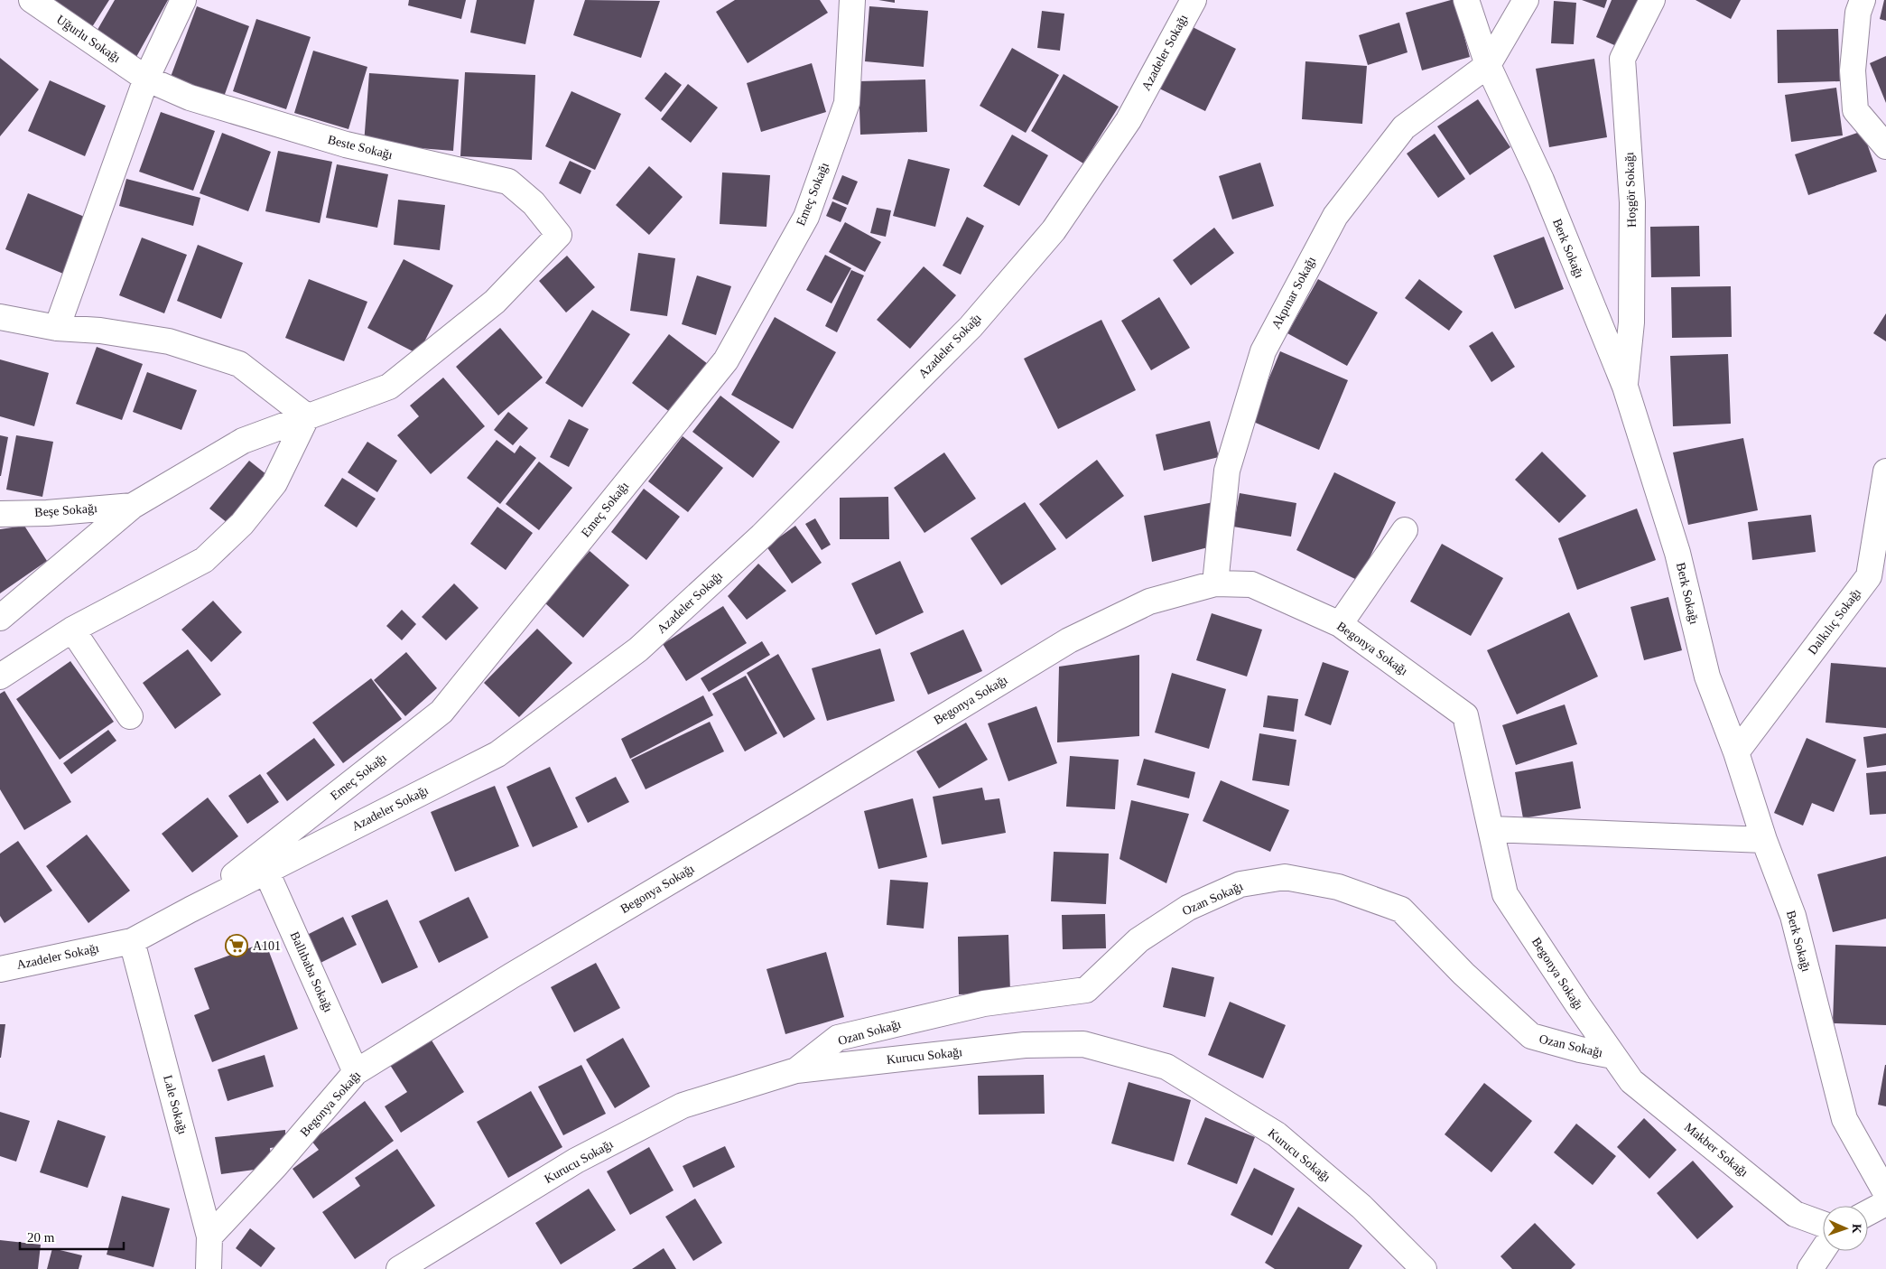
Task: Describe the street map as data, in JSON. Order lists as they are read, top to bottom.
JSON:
{
  "streets": {
    "street": [
      "Uğurlu Sokağı",
      "Azadeler Sokağı",
      "Beste Sokağı",
      "Hoşgör Sokağı",
      "Emeç Sokağı",
      "Berk Sokağı",
      "Akpınar Sokağı",
      "Beşe Sokağı",
      "Dalkılıç Sokağı",
      "Begonya Sokağı",
      "Ozan Sokağı",
      "Ballıbaba Sokağı",
      "Kurucu Sokağı",
      "Lale Sokağı",
      "Makber Sokağı"
    ]
  },
  "crossings": [
    ["Uğurlu Sokağı", "Beste Sokağı"],
    ["Azadeler Sokağı", "Emeç Sokağı"],
    ["Azadeler Sokağı", "Ballıbaba Sokağı"],
    ["Azadeler Sokağı", "Lale Sokağı"],
    ["Hoşgör Sokağı", "Berk Sokağı"],
    ["Berk Sokağı", "Akpınar Sokağı"],
    ["Berk Sokağı", "Dalkılıç Sokağı"],
    ["Akpınar Sokağı", "Begonya Sokağı"],
    ["Begonya Sokağı", "Ozan Sokağı"],
    ["Begonya Sokağı", "Ballıbaba Sokağı"],
    ["Begonya Sokağı", "Lale Sokağı"],
    ["Begonya Sokağı", "Makber Sokağı"],
    ["Ozan Sokağı", "Kurucu Sokağı"],
    ["Ozan Sokağı", "Makber Sokağı"]
  ],
  "places": {
    "supermarket": ["A101"]
  },
  "scale_bar": "20 m",
  "north": "right"
}
